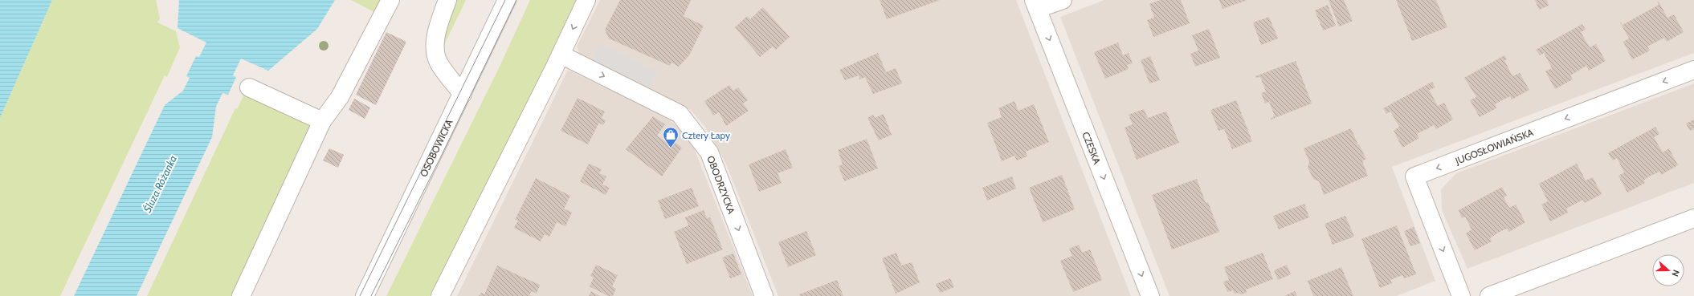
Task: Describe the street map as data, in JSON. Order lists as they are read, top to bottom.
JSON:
{
  "streets": {
    "street": [
      "JUGOSŁOWIAŃSKA",
      "CZESKA",
      "OSOBOWICKA",
      "OBODRZYCKA"
    ]
  },
  "one_way": ["CZESKA", "OBODRZYCKA"],
  "water": ["Śluza Różanka"],
  "places": {
    "shop": ["Cztery Łapy"]
  },
  "north": "right"
}
